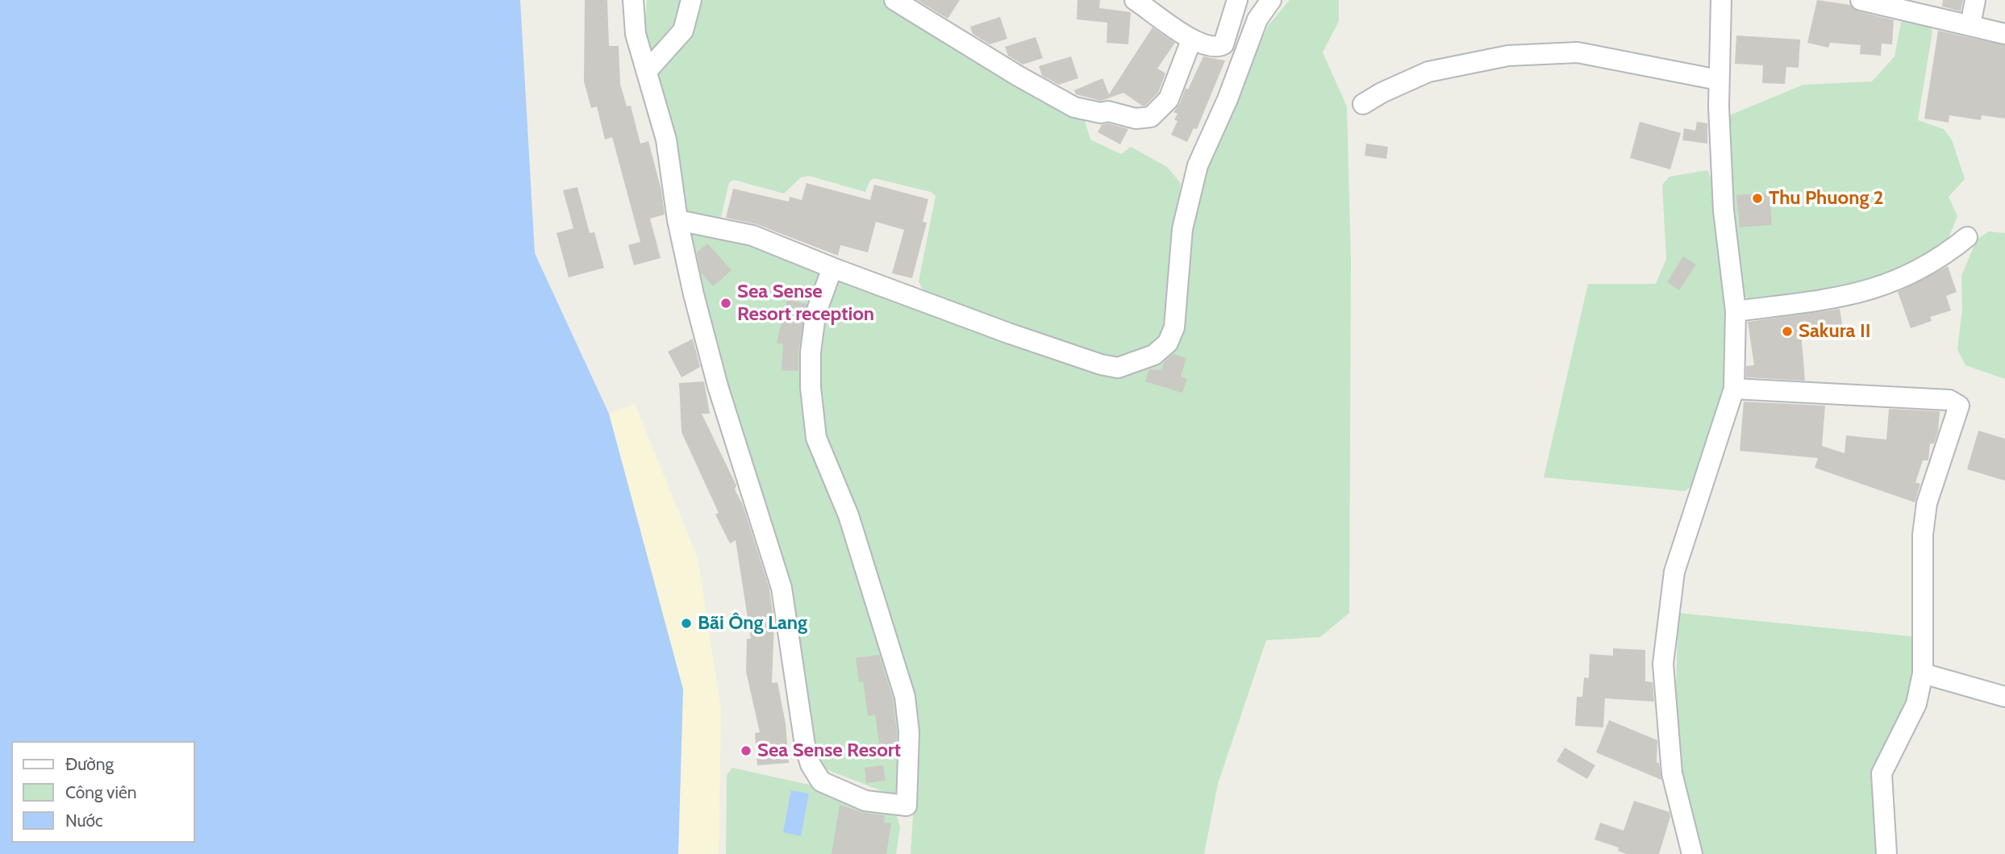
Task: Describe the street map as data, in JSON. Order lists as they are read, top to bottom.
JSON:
{
  "places": [
    "Thu Phuong 2",
    "Sea Sense Resort reception",
    "Sakura II",
    "Bãi Ông Lang",
    "Sea Sense Resort"
  ],
  "legend": ["Đường", "Công viên", "Nước"]
}
